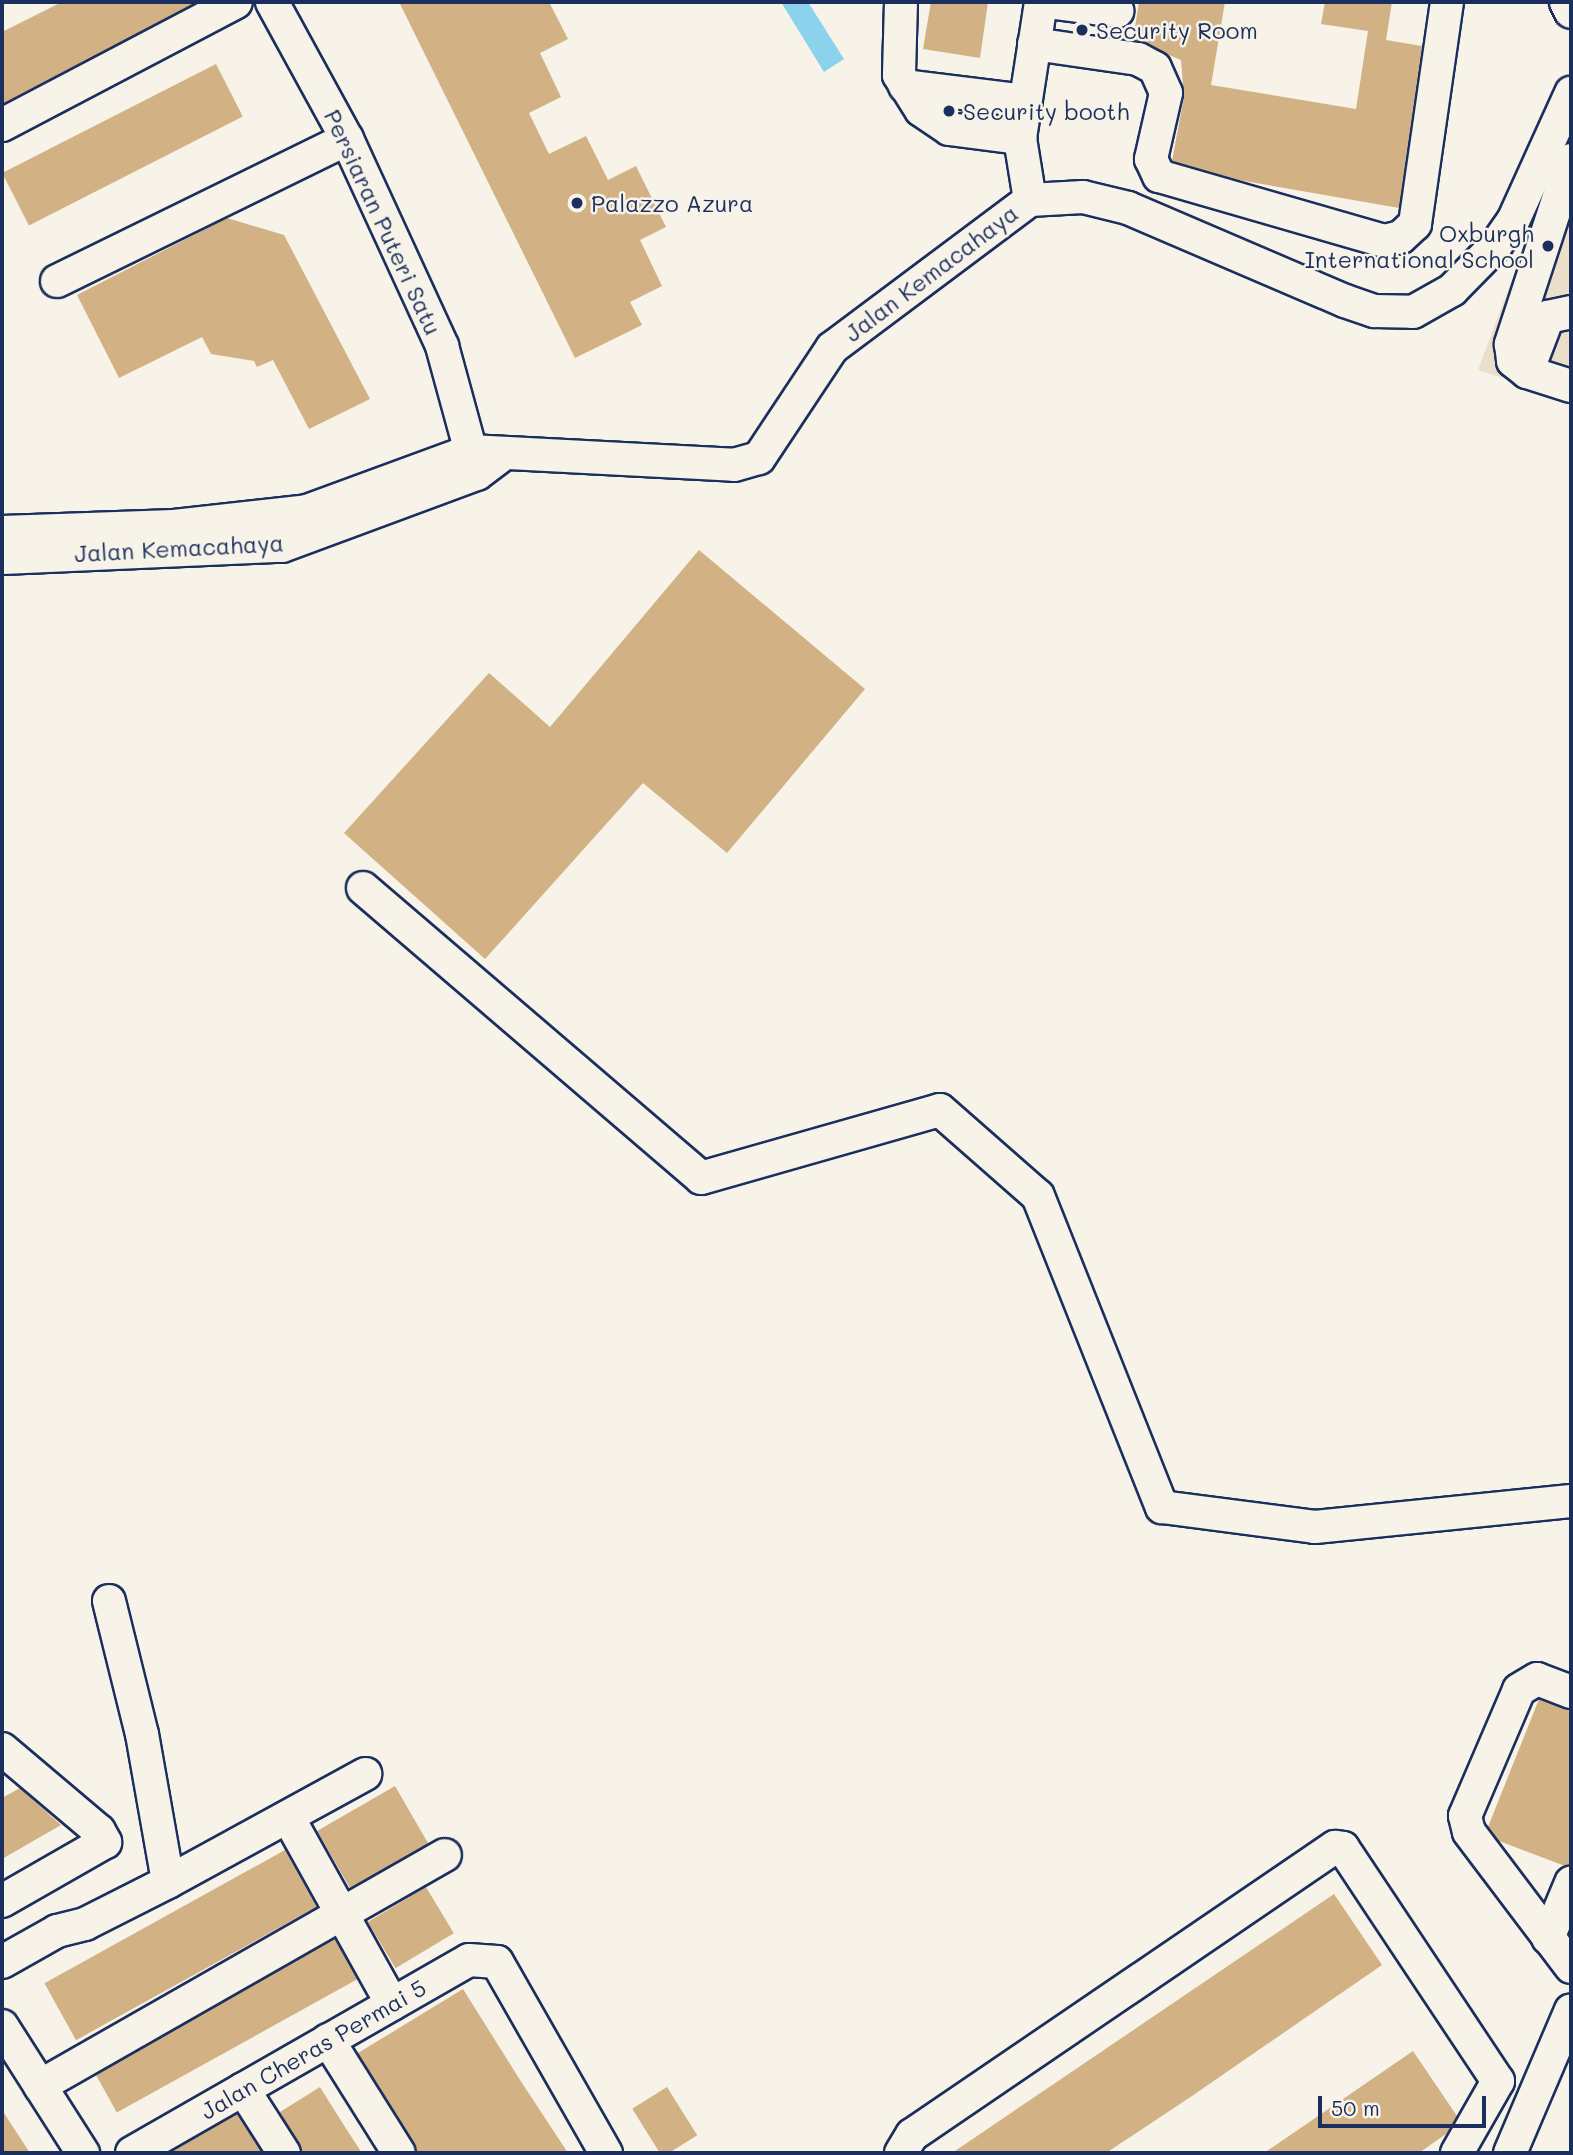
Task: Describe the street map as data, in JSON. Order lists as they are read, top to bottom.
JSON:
{
  "streets": {
    "street": ["Persiaran Puteri Satu", "Jalan Kemacahaya", "Jalan Cheras Permai 5"]
  },
  "crossings": [
    ["Persiaran Puteri Satu", "Jalan Kemacahaya"]
  ],
  "places": [
    "Security Room",
    "Security booth",
    "Palazzo Azura",
    "Oxburgh International School"
  ],
  "scale_bar": "50 m"
}
